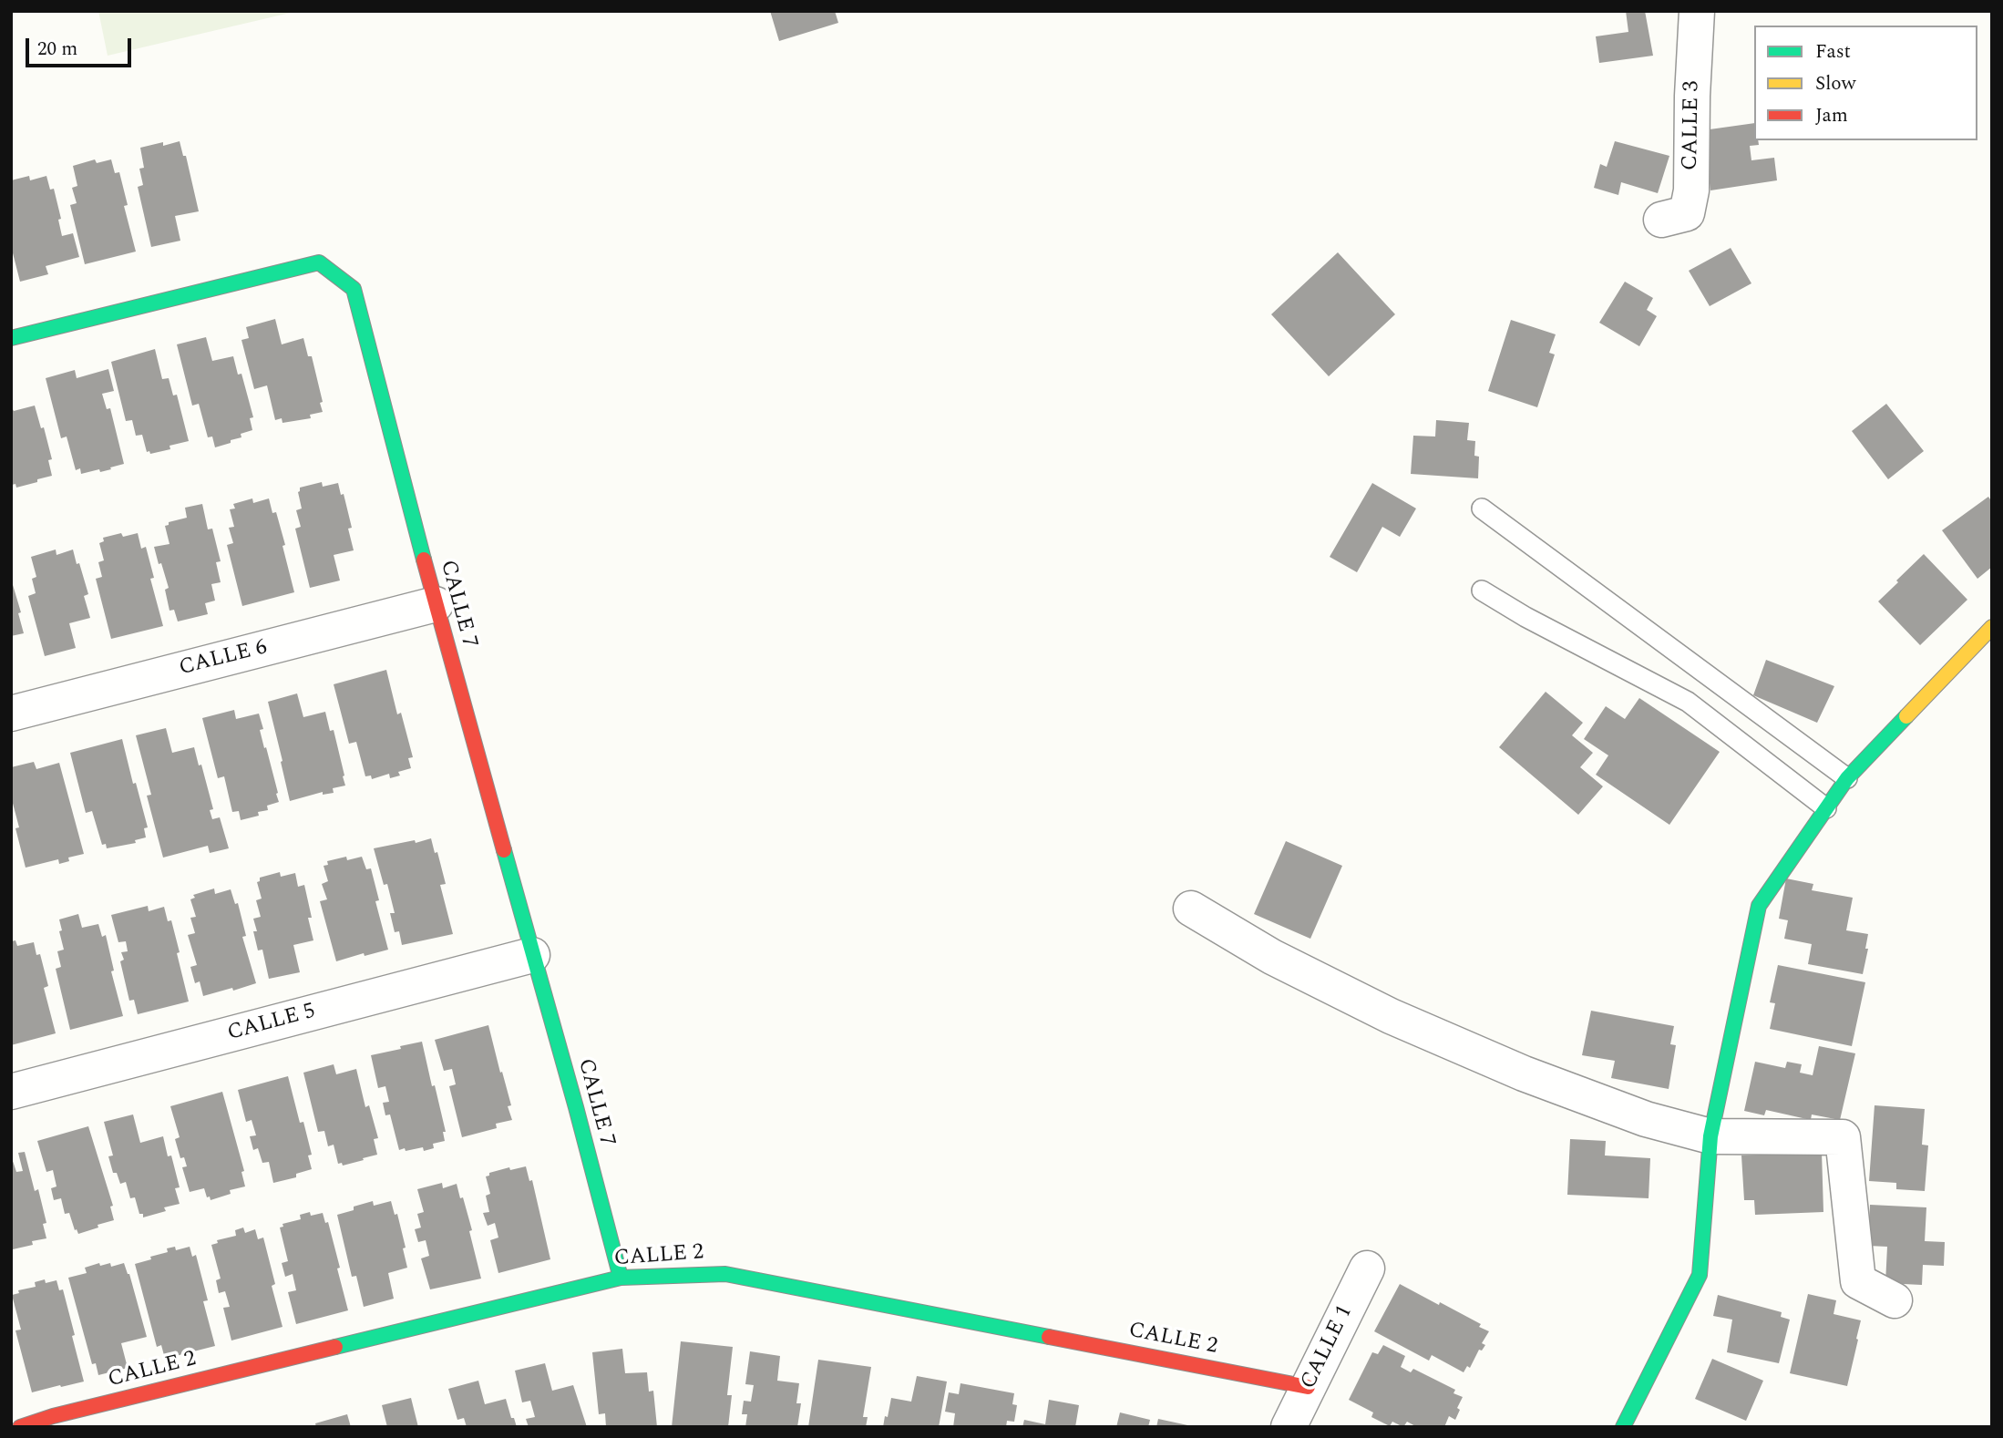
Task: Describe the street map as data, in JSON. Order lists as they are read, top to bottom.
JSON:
{
  "streets": {
    "street": [
      "CALLE 3",
      "CALLE 7",
      "CALLE 6",
      "CALLE 5",
      "CALLE 2",
      "CALLE 1"
    ]
  },
  "crossings": [
    ["CALLE 7", "CALLE 6"],
    ["CALLE 7", "CALLE 5"],
    ["CALLE 7", "CALLE 2"],
    ["CALLE 2", "CALLE 1"]
  ],
  "legend": ["Fast", "Slow", "Jam"],
  "scale_bar": "20 m"
}
